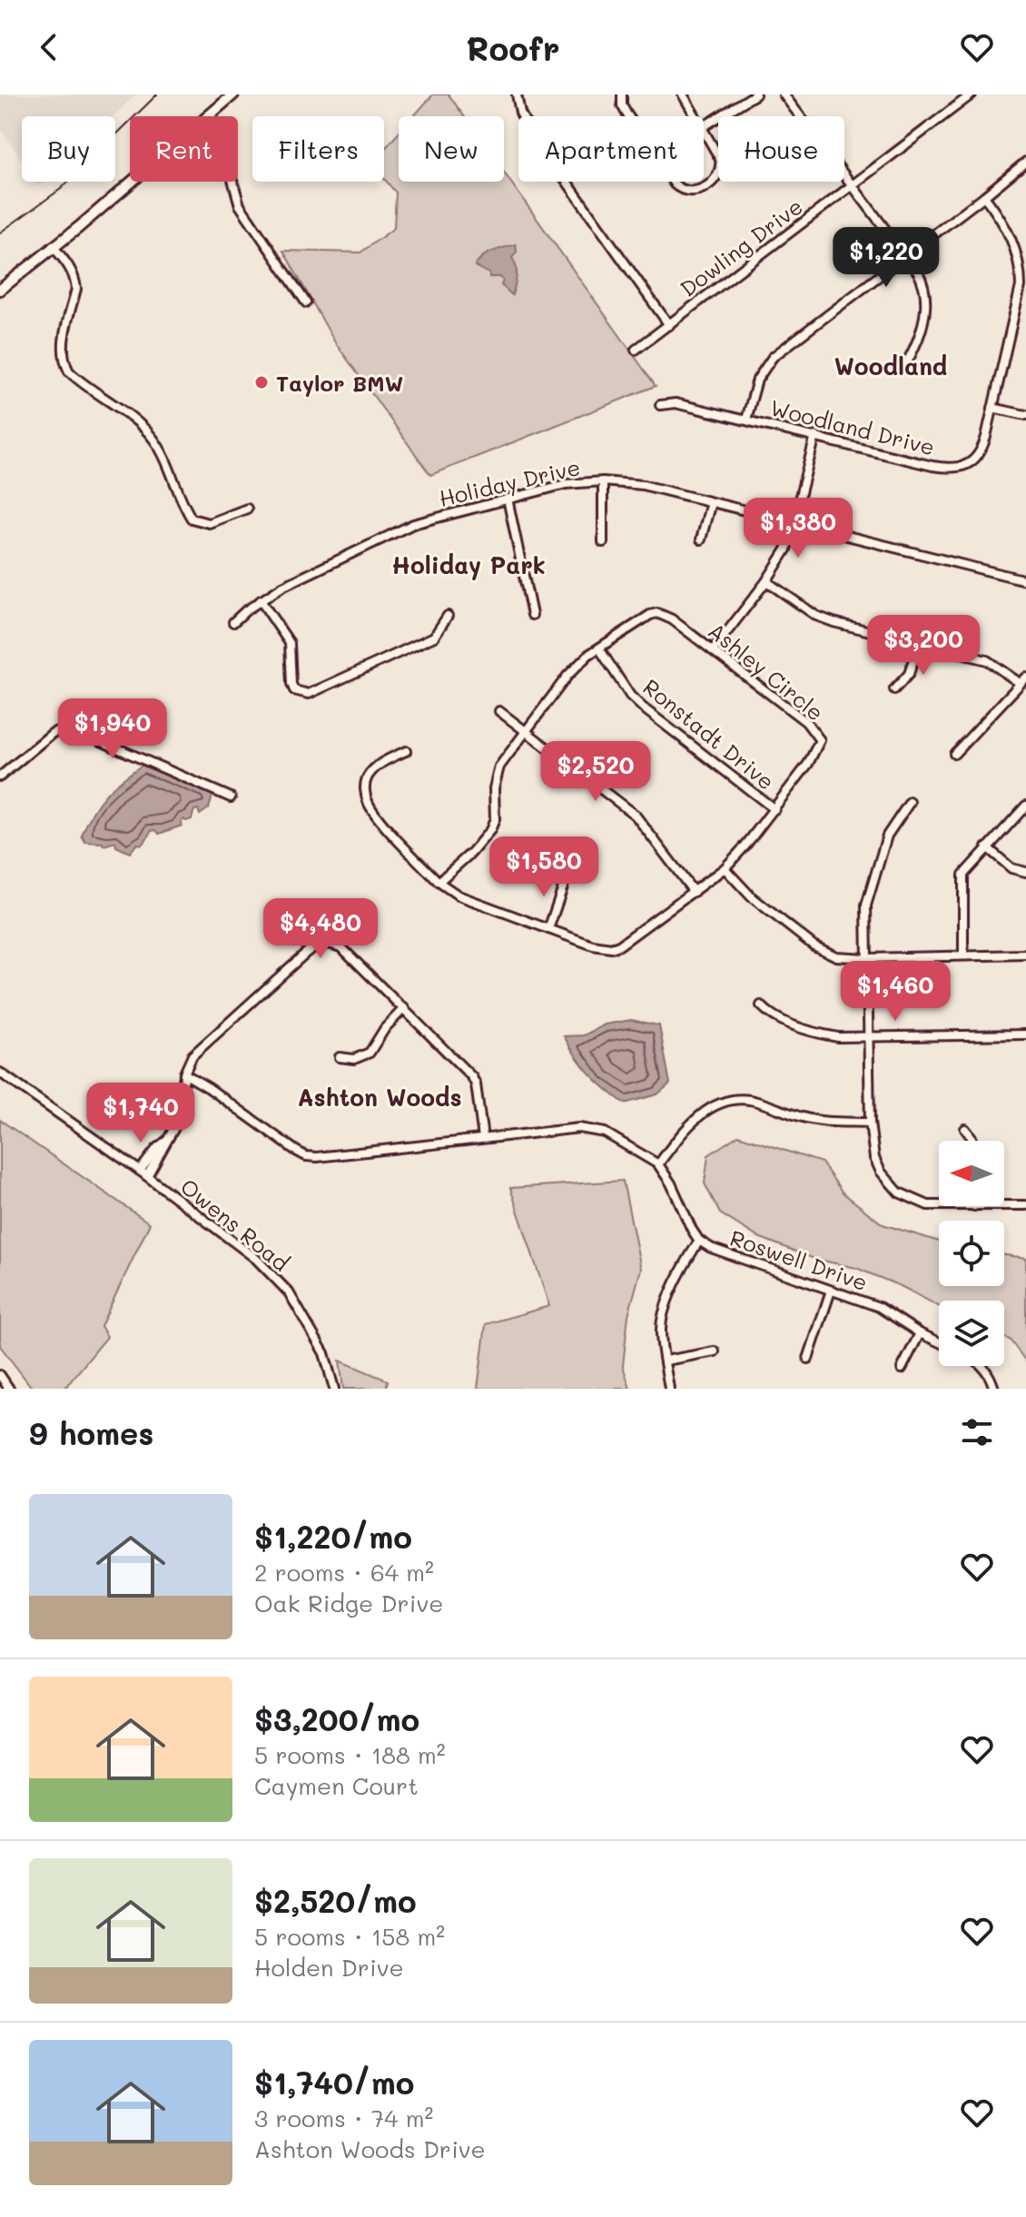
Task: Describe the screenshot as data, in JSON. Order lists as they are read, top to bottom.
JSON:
{
  "streets": {
    "street": [
      "Dowling Drive",
      "Woodland Drive",
      "Holiday Drive",
      "Ashley Circle",
      "Ronstadt Drive",
      "Owens Road",
      "Roswell Drive"
    ]
  },
  "crossings": [
    ["Ashley Circle", "Ronstadt Drive"]
  ],
  "districts": ["Woodland", "Holiday Park", "Ashton Woods"],
  "places": ["Taylor BMW"],
  "north": "left",
  "page": {
    "header": "Roofr",
    "chip": [
      "Buy",
      "Rent",
      "Filters",
      "New",
      "Apartment",
      "House"
    ],
    "price": [
      "$1,220",
      "$1,380",
      "$3,200",
      "$1,940",
      "$2,520",
      "$1,580",
      "$4,480",
      "$1,460",
      "$1,740"
    ],
    "heading": "9 homes",
    "list": [
      {
        "name": "$1,220/mo",
        "note": "2 rooms · 64 m² · Oak Ridge Drive"
      },
      {
        "name": "$3,200/mo",
        "note": "5 rooms · 188 m² · Caymen Court"
      },
      {
        "name": "$2,520/mo",
        "note": "5 rooms · 158 m² · Holden Drive"
      },
      {
        "name": "$1,740/mo",
        "note": "3 rooms · 74 m² · Ashton Woods Drive"
      }
    ]
  }
}
